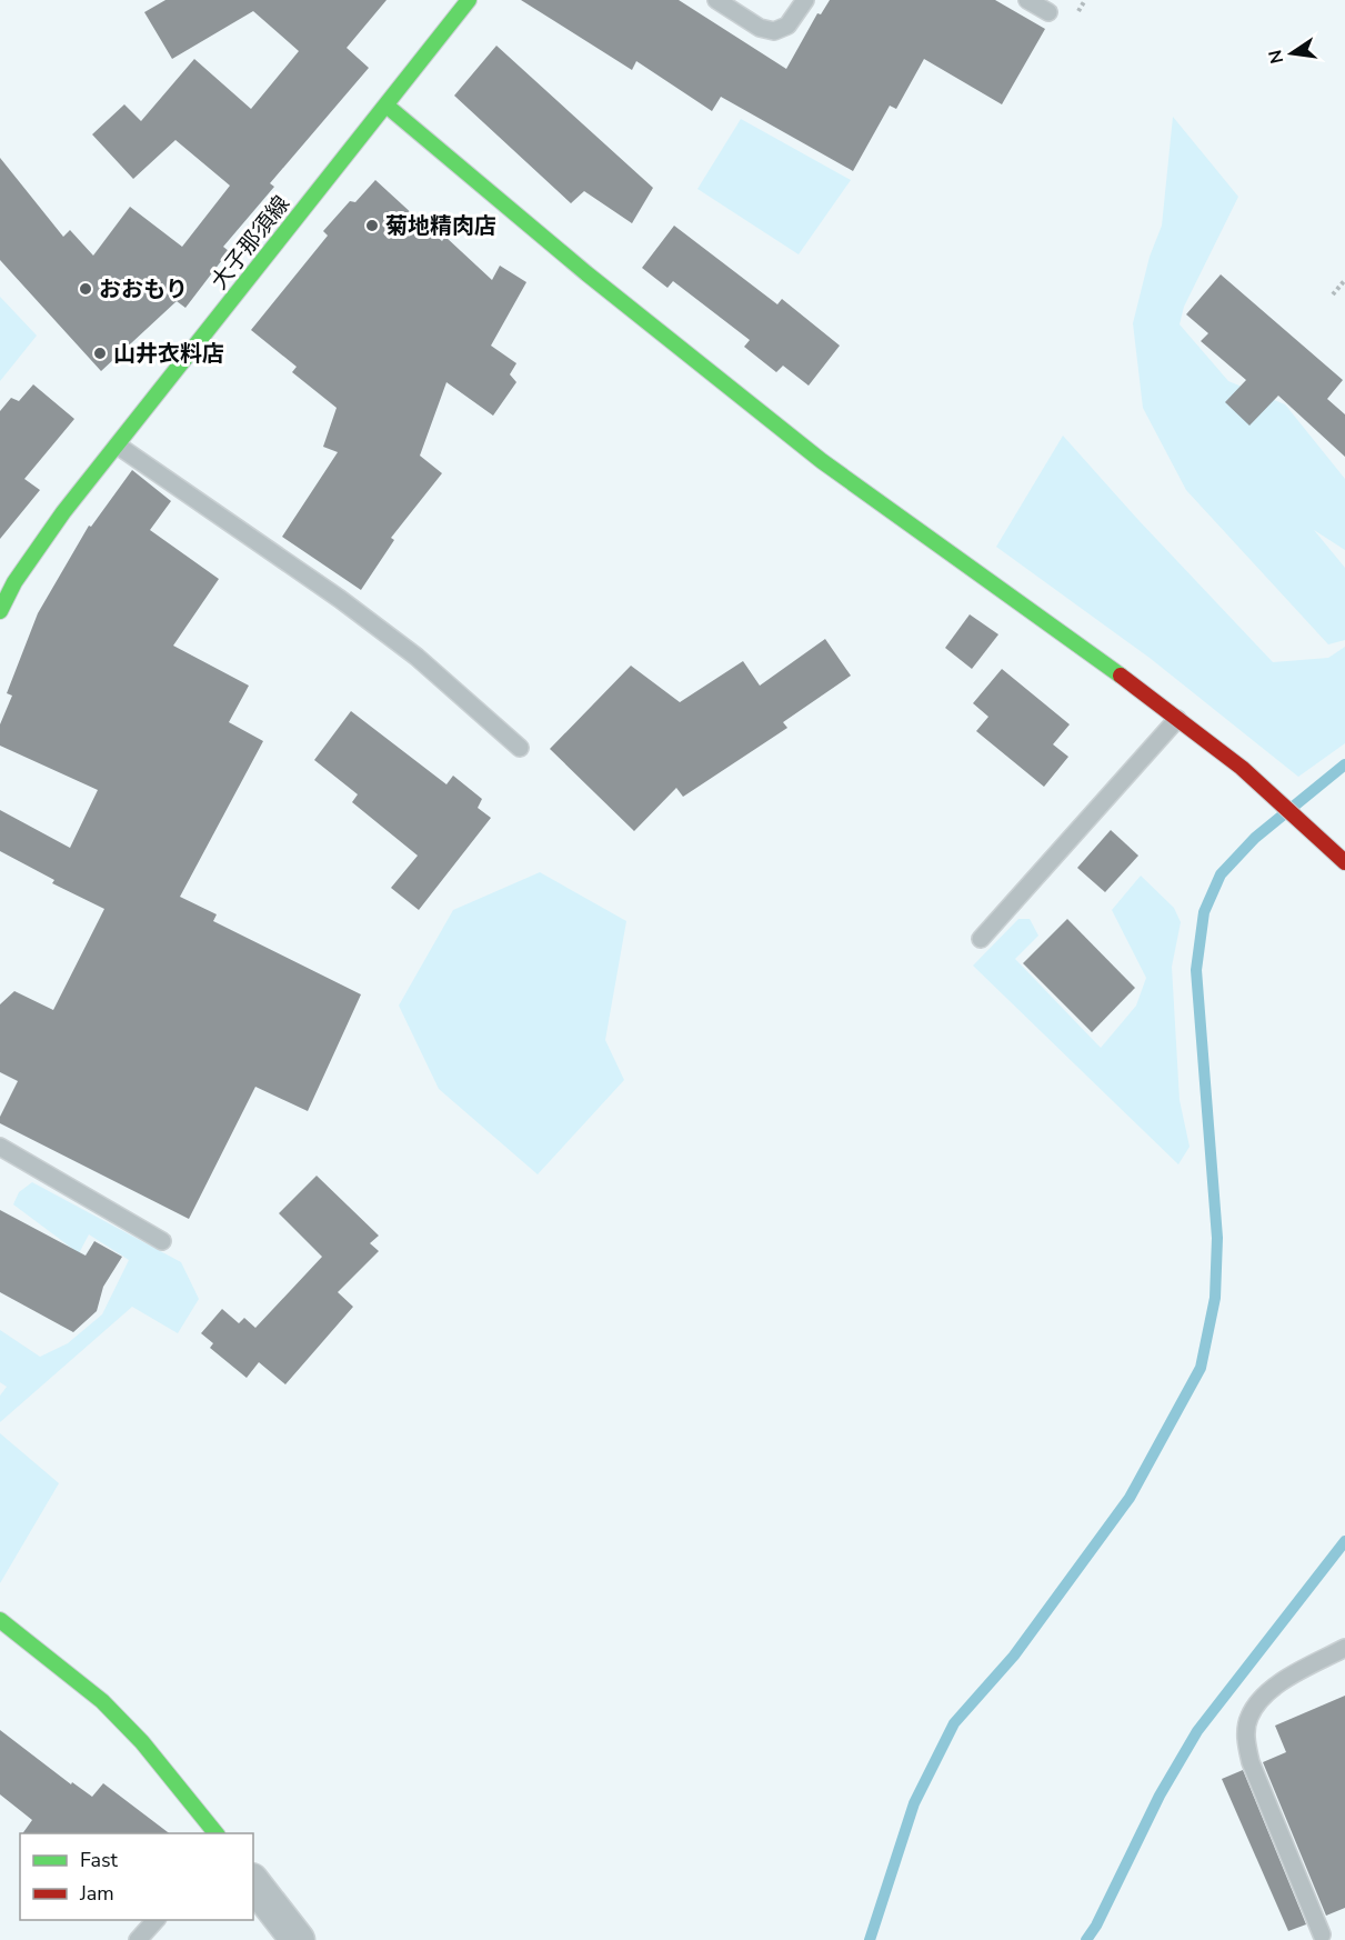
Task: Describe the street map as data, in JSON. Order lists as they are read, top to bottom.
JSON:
{
  "streets": {
    "street": ["大子那須線"]
  },
  "places": ["菊地精肉店", "おおもり", "山井衣料店"],
  "legend": ["Fast", "Jam"],
  "north": "left"
}
